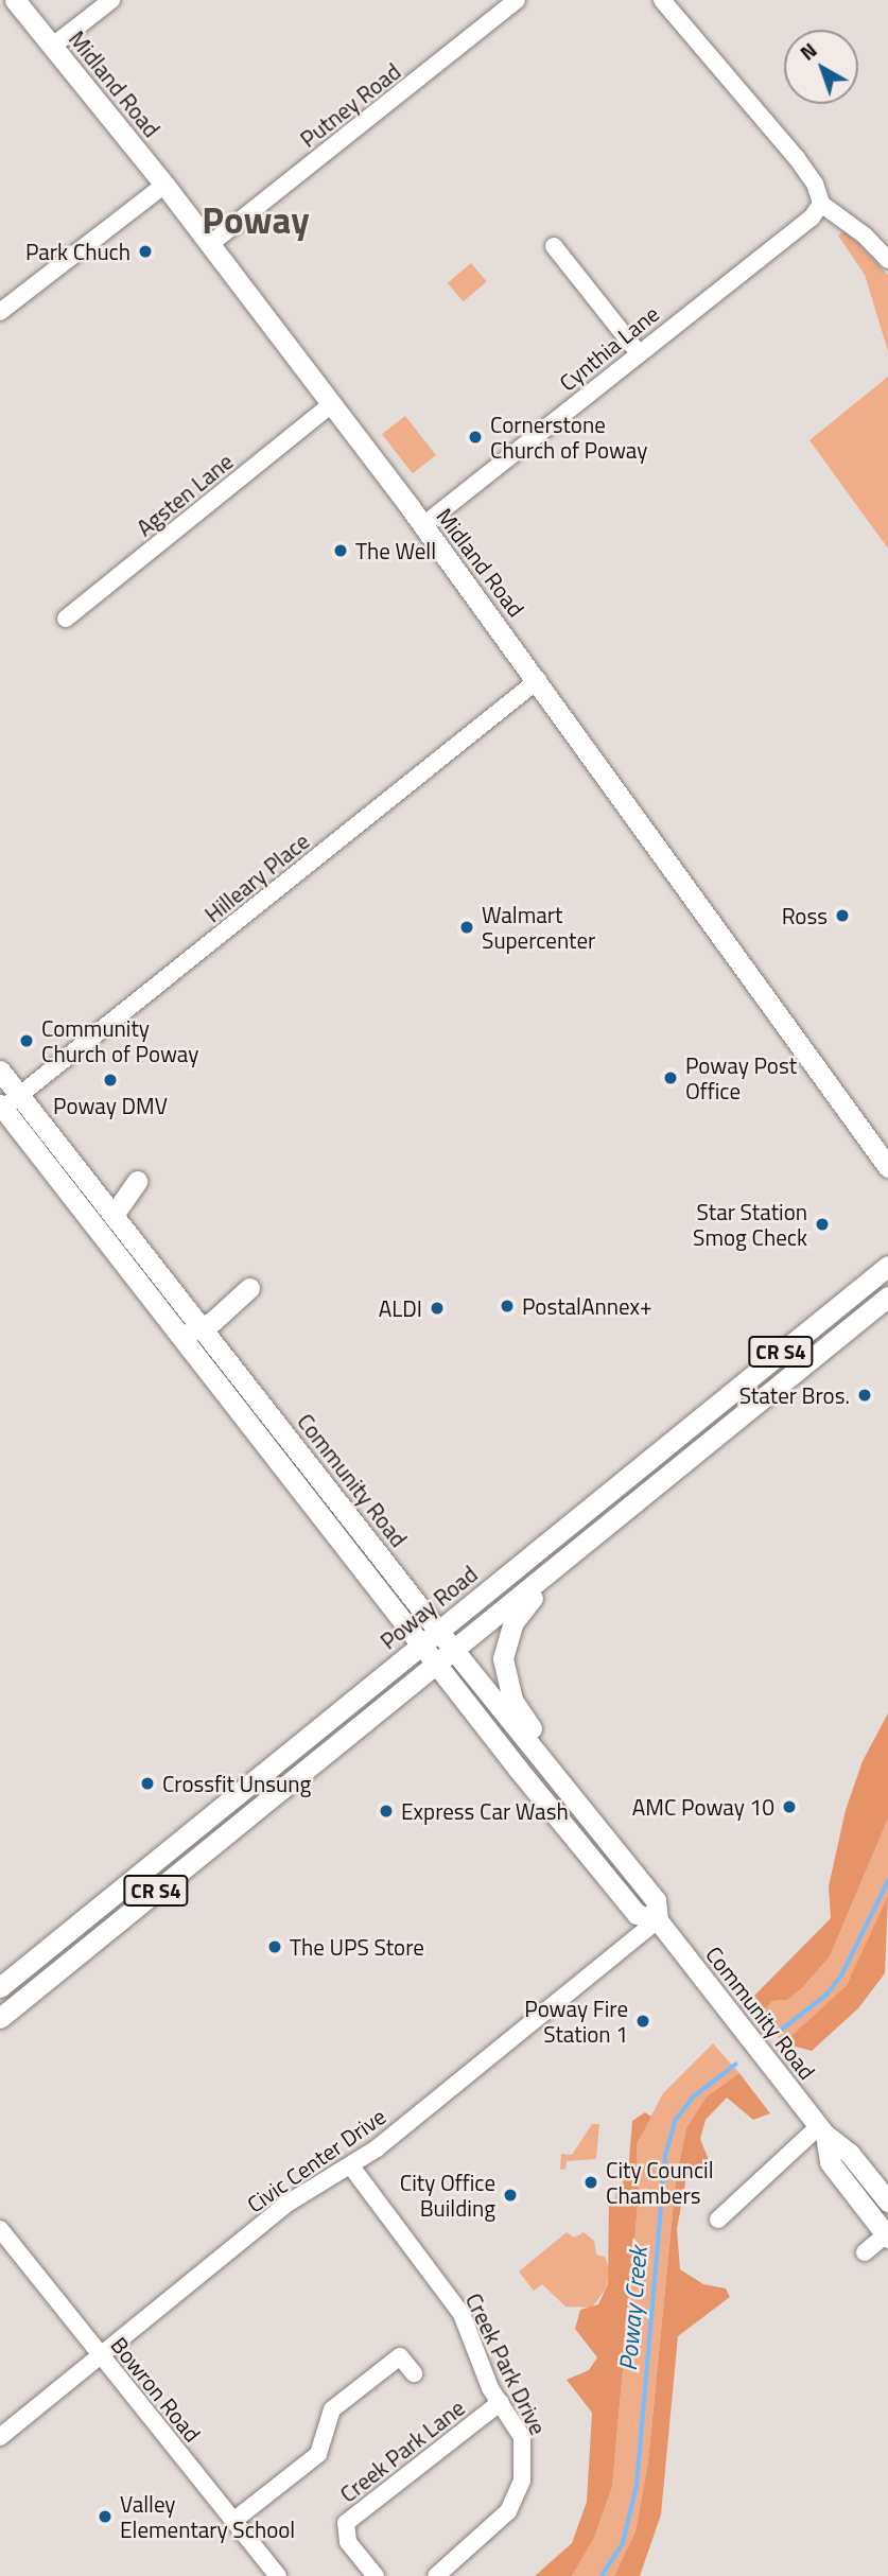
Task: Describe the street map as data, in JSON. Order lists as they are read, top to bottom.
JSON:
{
  "streets": {
    "main road": [
      "Midland Road",
      "CR S4",
      "Community Road",
      "Poway Road"
    ],
    "street": [
      "Putney Road",
      "Cynthia Lane",
      "Agsten Lane",
      "Hilleary Place",
      "Civic Center Drive",
      "Creek Park Drive",
      "Bowron Road",
      "Creek Park Lane"
    ]
  },
  "crossings": [
    ["Midland Road", "Putney Road"],
    ["Midland Road", "Cynthia Lane"],
    ["Midland Road", "Agsten Lane"],
    ["Midland Road", "Hilleary Place"],
    ["Hilleary Place", "Community Road"],
    ["CR S4", "Community Road"],
    ["Community Road", "Poway Road"],
    ["Community Road", "Civic Center Drive"],
    ["Civic Center Drive", "Creek Park Drive"],
    ["Civic Center Drive", "Bowron Road"],
    ["Creek Park Drive", "Creek Park Lane"]
  ],
  "districts": ["Poway"],
  "water": ["Poway Creek"],
  "places": [
    "Park Chuch",
    "Cornerstone Church of Poway",
    "The Well",
    "Ross",
    "Walmart Supercenter",
    "Community Church of Poway",
    "Poway Post Office",
    "Poway DMV",
    "Star Station Smog Check",
    "PostalAnnex+",
    "ALDI",
    "Stater Bros.",
    "Crossfit Unsung",
    "AMC Poway 10",
    "Express Car Wash",
    "The UPS Store",
    "Poway Fire Station 1",
    "City Council Chambers",
    "City Office Building",
    "Valley Elementary School"
  ],
  "north": "top left"
}
